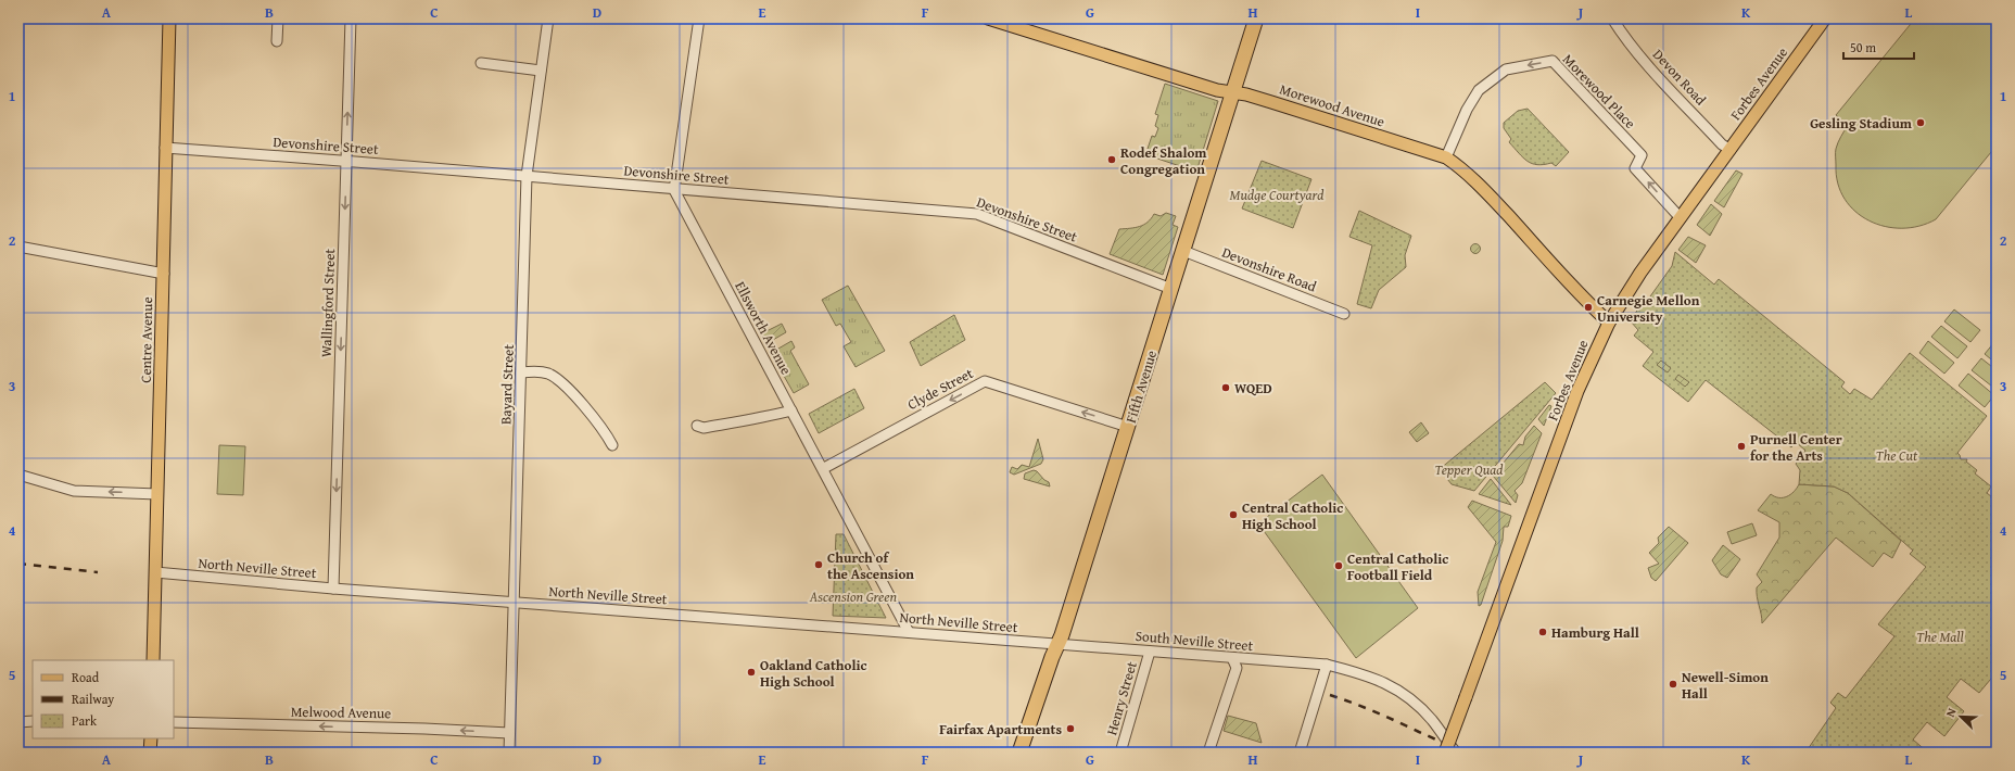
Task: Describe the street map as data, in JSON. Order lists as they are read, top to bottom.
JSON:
{
  "streets": {
    "highway": ["Fifth Avenue"],
    "main road": ["Forbes Avenue", "Morewood Avenue", "Centre Avenue"],
    "street": [
      "Devon Road",
      "Morewood Place",
      "Devonshire Street",
      "Devonshire Road",
      "Wallingford Street",
      "Ellsworth Avenue",
      "Bayard Street",
      "Clyde Street",
      "North Neville Street",
      "South Neville Street",
      "Henry Street",
      "Melwood Avenue"
    ]
  },
  "crossings": [
    ["Devon Road", "Forbes Avenue"],
    ["Forbes Avenue", "Morewood Place"],
    ["Forbes Avenue", "Morewood Avenue"],
    ["Morewood Place", "Morewood Avenue"],
    ["Morewood Avenue", "Fifth Avenue"],
    ["Devonshire Street", "Wallingford Street"],
    ["Devonshire Street", "Ellsworth Avenue"],
    ["Devonshire Street", "Centre Avenue"],
    ["Devonshire Street", "Bayard Street"],
    ["Devonshire Street", "Fifth Avenue"],
    ["Devonshire Road", "Fifth Avenue"],
    ["Wallingford Street", "North Neville Street"],
    ["Ellsworth Avenue", "Clyde Street"],
    ["Ellsworth Avenue", "North Neville Street"],
    ["Centre Avenue", "North Neville Street"],
    ["Bayard Street", "North Neville Street"],
    ["Bayard Street", "Melwood Avenue"],
    ["Fifth Avenue", "Clyde Street"],
    ["Fifth Avenue", "North Neville Street"],
    ["Fifth Avenue", "South Neville Street"],
    ["North Neville Street", "South Neville Street"],
    ["South Neville Street", "Henry Street"]
  ],
  "one_way": ["Clyde Street", "Melwood Avenue"],
  "parks": [
    "Mudge Courtyard",
    "The Cut",
    "Tepper Quad",
    "Ascension Green",
    "The Mall"
  ],
  "places": [
    "Gesling Stadium",
    "Rodef Shalom Congregation",
    "Carnegie Mellon University",
    "WQED",
    "Purnell Center for the Arts",
    "Central Catholic High School",
    "Church of the Ascension",
    "Central Catholic Football Field",
    "Hamburg Hall",
    "Oakland Catholic High School",
    "Newell-Simon Hall",
    "Fairfax Apartments"
  ],
  "legend": ["Road", "Railway", "Park"],
  "scale_bar": "50 m",
  "north": "top left",
  "grid": {
    "columns": [
      "A",
      "B",
      "C",
      "D",
      "E",
      "F",
      "G",
      "H",
      "I",
      "J",
      "K",
      "L"
    ],
    "rows": [
      "1",
      "2",
      "3",
      "4",
      "5"
    ]
  }
}
